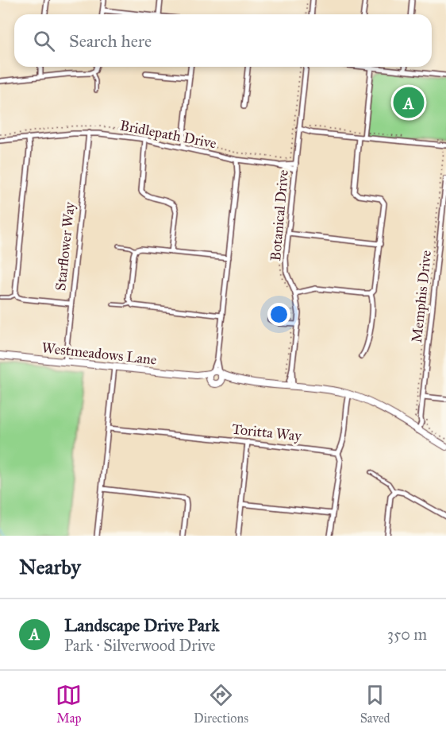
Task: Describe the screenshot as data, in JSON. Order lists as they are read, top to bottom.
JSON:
{
  "streets": {
    "street": [
      "Bridlepath Drive",
      "Botanical Drive",
      "Starflower Way",
      "Memphis Drive",
      "Westmeadows Lane",
      "Toritta Way"
    ]
  },
  "crossings": [
    ["Bridlepath Drive", "Botanical Drive"],
    ["Bridlepath Drive", "Starflower Way"],
    ["Starflower Way", "Westmeadows Lane"]
  ],
  "page": {
    "search": "Search here",
    "pins": "A",
    "heading": "Nearby",
    "list": [
      {
        "mark": "A",
        "name": "Landscape Drive Park",
        "note": "Park · Silverwood Drive",
        "value": "350 m"
      }
    ],
    "nav": ["Map", "Directions", "Saved"]
  }
}
